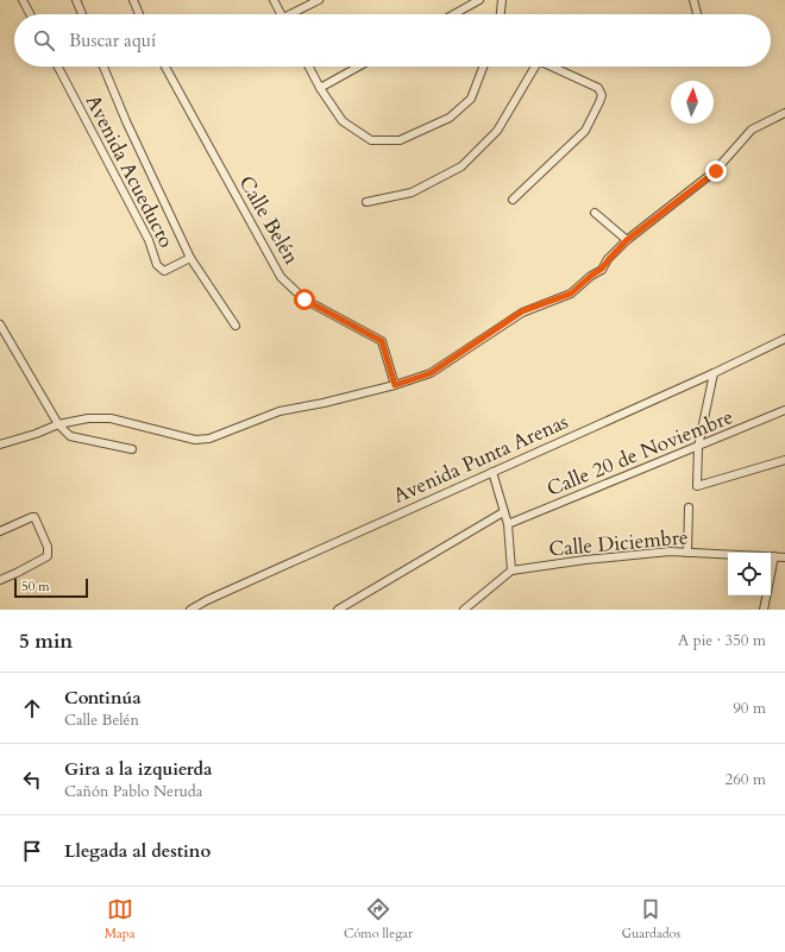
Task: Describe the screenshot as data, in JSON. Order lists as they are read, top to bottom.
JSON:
{
  "streets": {
    "street": [
      "Avenida Acueducto",
      "Calle Belén",
      "Calle 20 de Noviembre",
      "Avenida Punta Arenas",
      "Calle Diciembre"
    ]
  },
  "scale_bar": "50 m",
  "north": "top",
  "page": {
    "search": "Buscar aquí",
    "scale": "50 m",
    "heading": ["5 min", "A pie · 350 m"],
    "list": [
      ["Continúa", "Calle Belén", "90 m"],
      ["Gira a la izquierda", "Cañón Pablo Neruda", "260 m"],
      "Llegada al destino"
    ],
    "nav": ["Mapa", "Cómo llegar", "Guardados"]
  }
}
